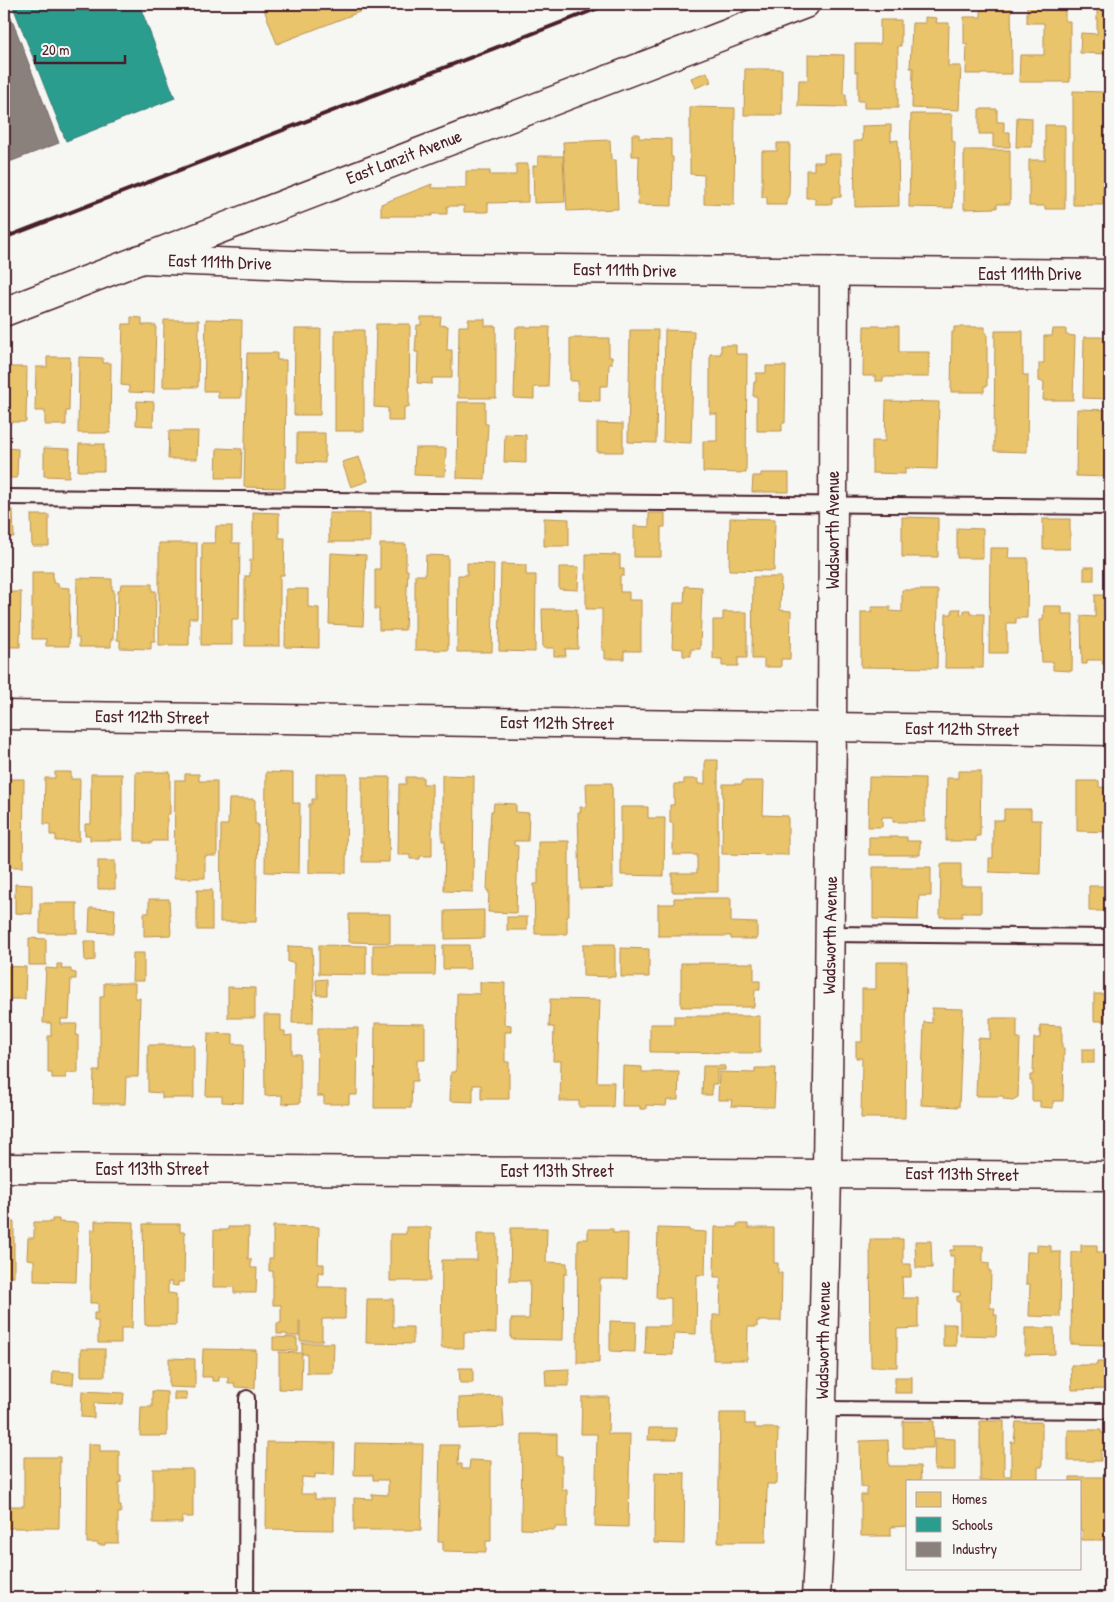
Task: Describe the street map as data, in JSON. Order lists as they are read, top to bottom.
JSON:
{
  "streets": {
    "street": [
      "East Lanzit Avenue",
      "East 111th Drive",
      "Wadsworth Avenue",
      "East 112th Street",
      "East 113th Street"
    ]
  },
  "crossings": [
    ["East Lanzit Avenue", "East 111th Drive"],
    ["East 111th Drive", "Wadsworth Avenue"],
    ["Wadsworth Avenue", "East 112th Street"],
    ["Wadsworth Avenue", "East 113th Street"]
  ],
  "legend": ["Homes", "Schools", "Industry"],
  "scale_bar": "20 m"
}
